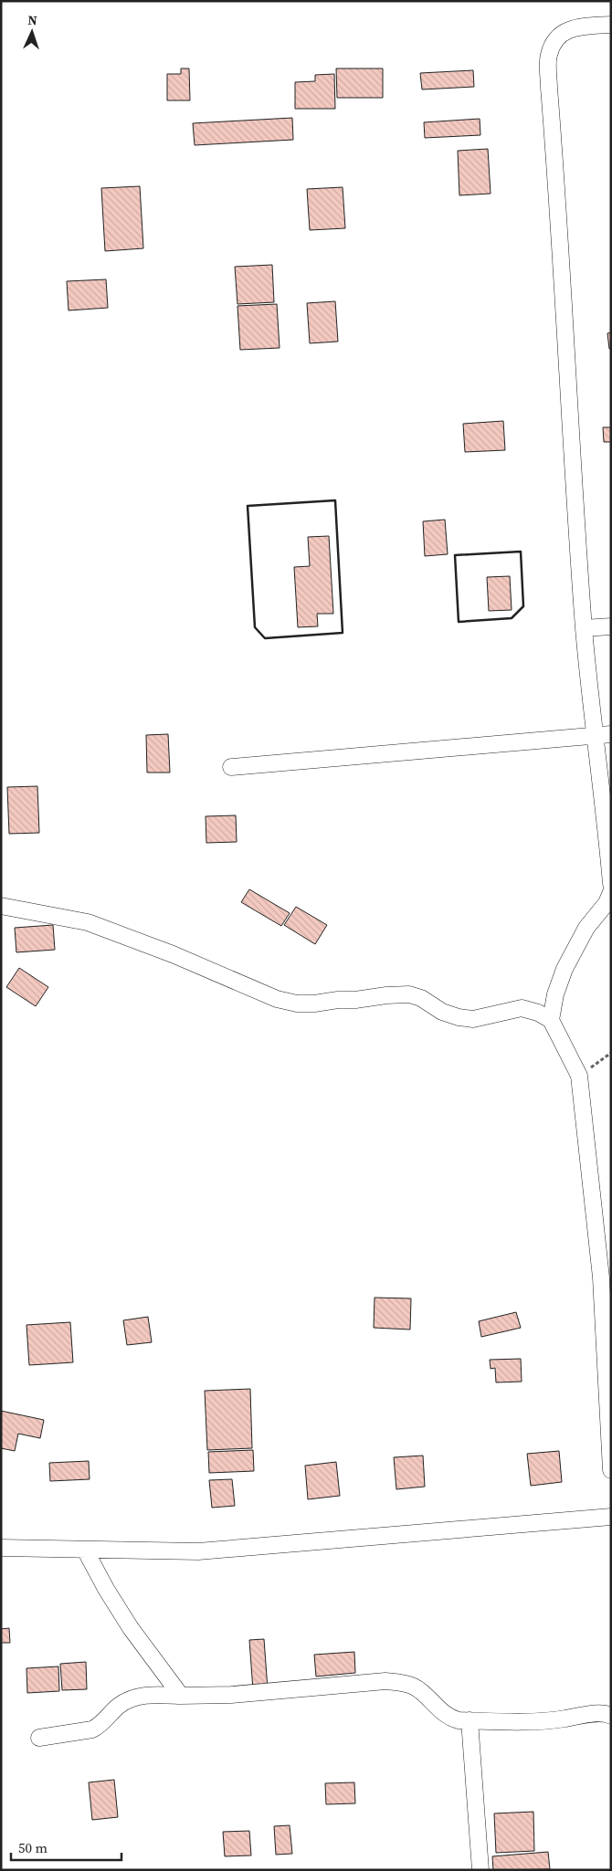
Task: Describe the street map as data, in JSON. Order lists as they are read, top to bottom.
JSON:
{
  "scale_bar": "50 m",
  "north": "top"
}
